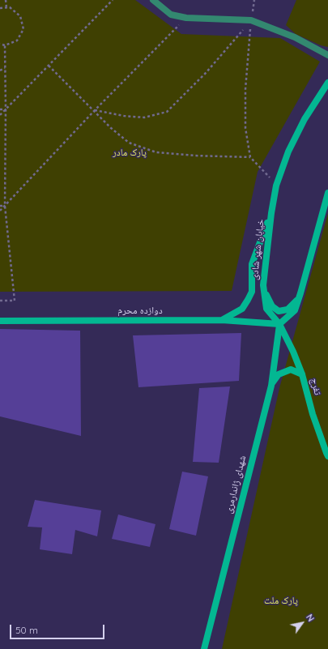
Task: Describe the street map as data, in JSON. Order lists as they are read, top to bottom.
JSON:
{
  "streets": {
    "main road": [
      "خیابان شهر شادی",
      "دوازده محرم",
      "تفرج",
      "شهدای ژاندارمری"
    ]
  },
  "crossings": [
    ["خیابان شهر شادی", "دوازده محرم"],
    ["خیابان شهر شادی", "تفرج"],
    ["خیابان شهر شادی", "شهدای ژاندارمری"],
    ["دوازده محرم", "تفرج"],
    ["دوازده محرم", "شهدای ژاندارمری"],
    ["تفرج", "شهدای ژاندارمری"]
  ],
  "parks": ["پارک مادر", "پارک ملت"],
  "scale_bar": "50 m",
  "north": "top right"
}
